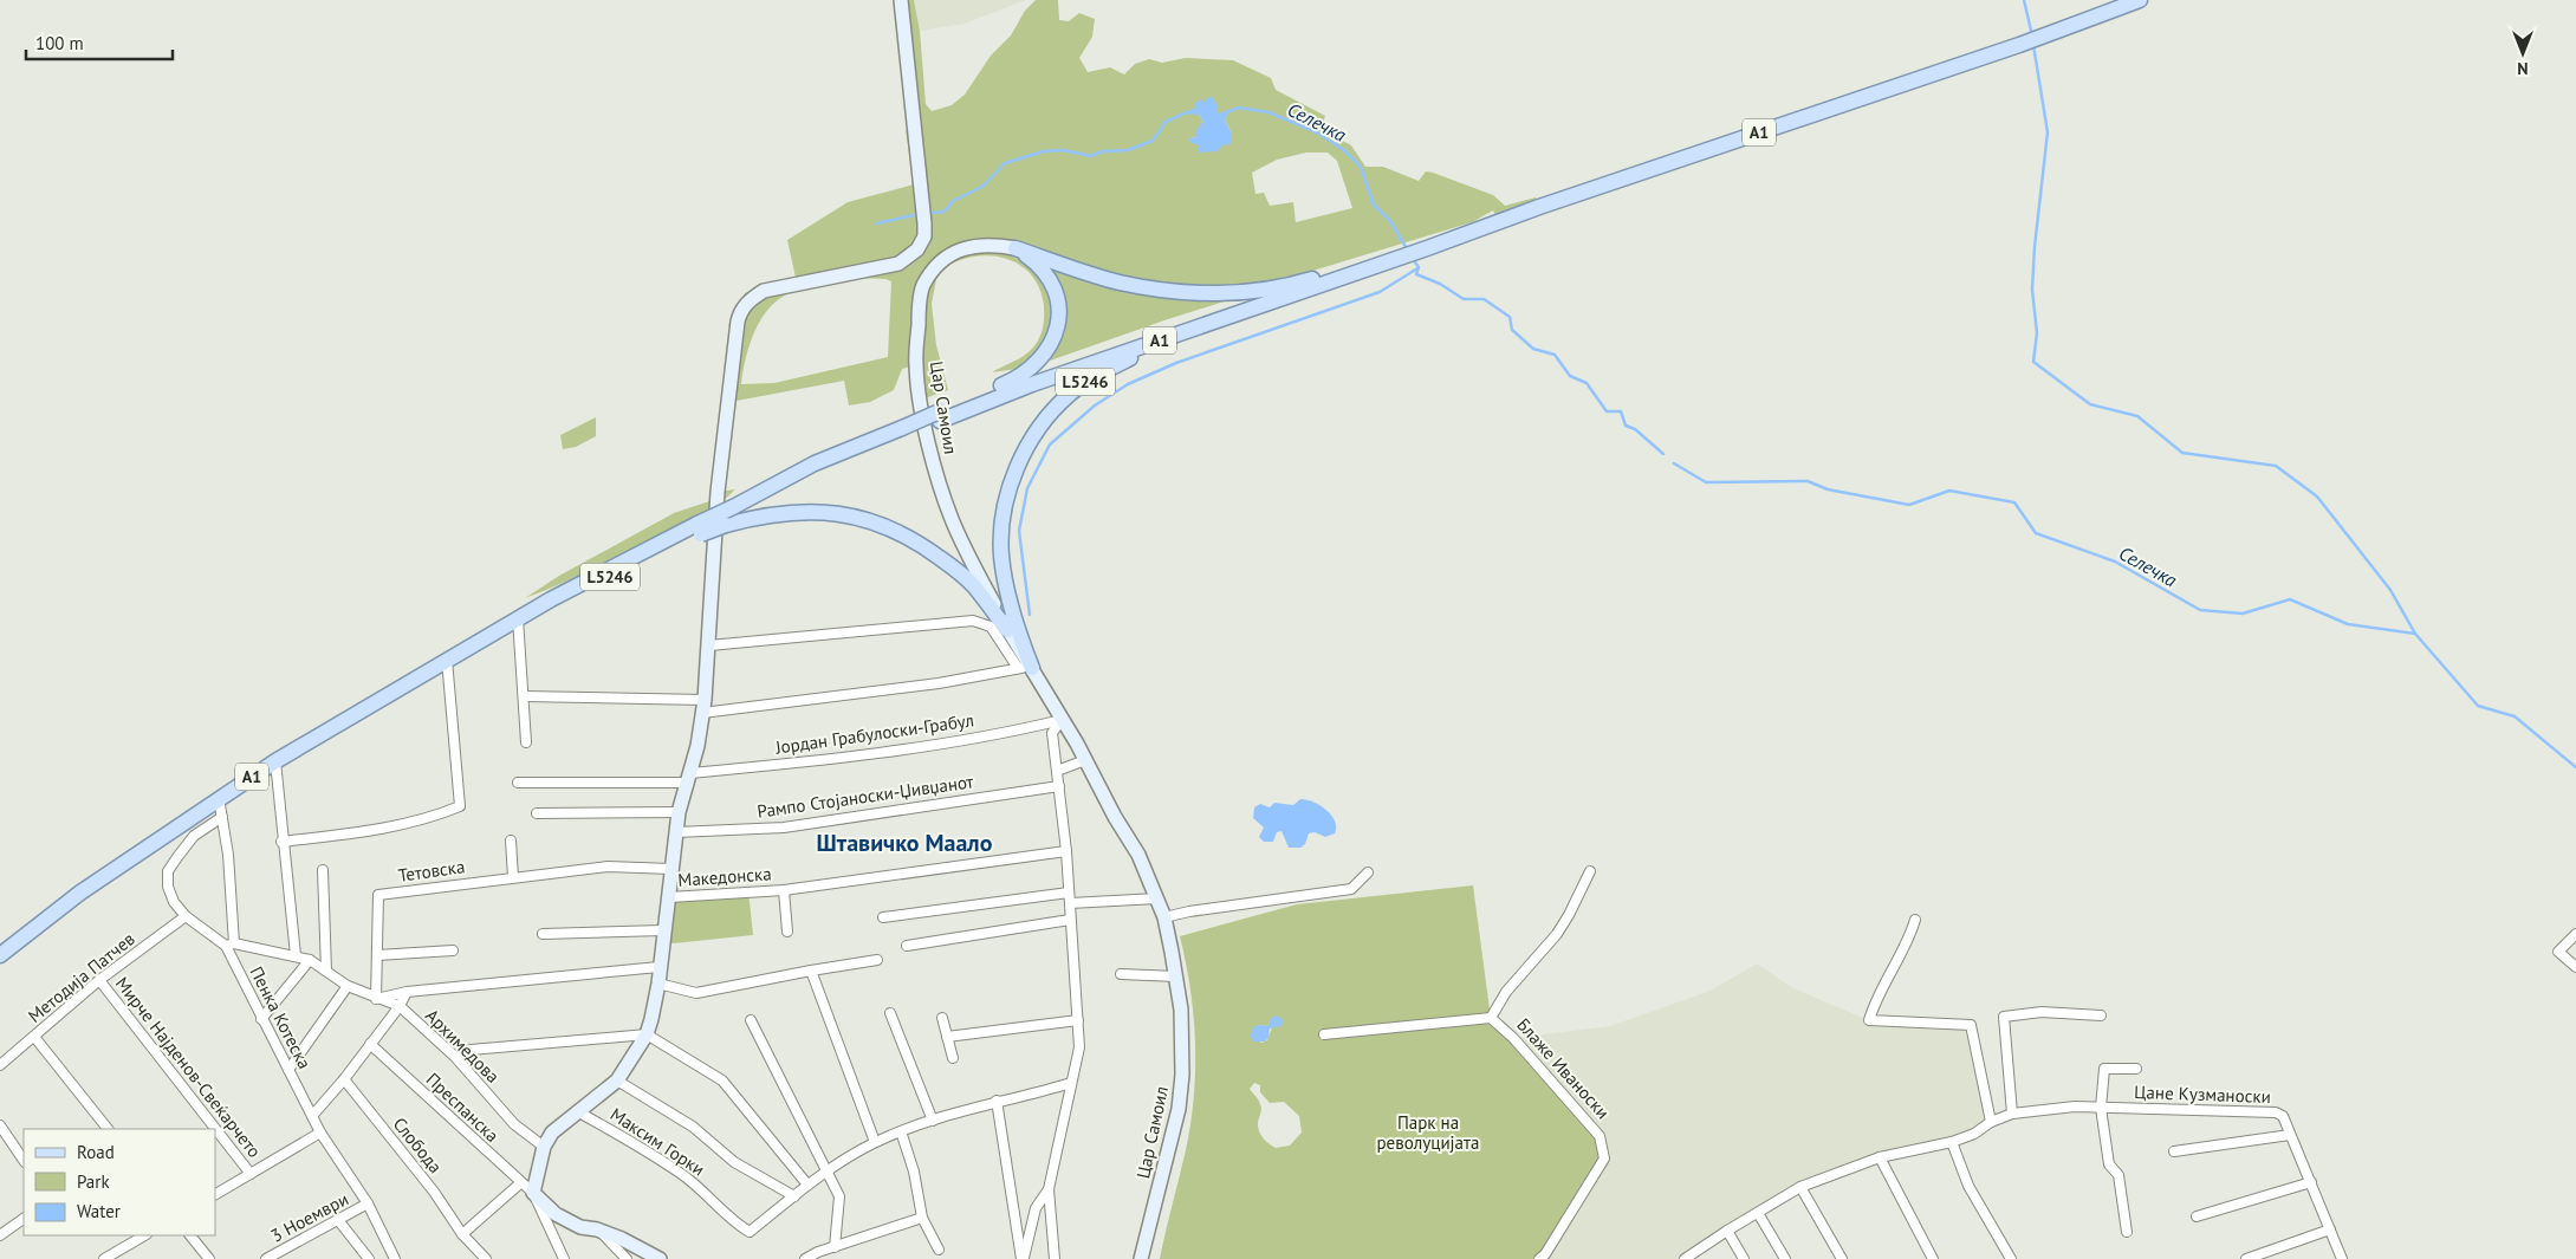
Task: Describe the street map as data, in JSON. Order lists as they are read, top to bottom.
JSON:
{
  "streets": {
    "main road": ["A1", "L5246"],
    "street": [
      "Цар Самоил",
      "Јордан Грабулоски-Грабул",
      "Рампо Стојаноски-Џивџанот",
      "Тетовска",
      "Македонска",
      "Методиjа Патчев",
      "Пенка Котеска",
      "Архимедова",
      "Мирче Најденов-Свеќарчето",
      "Блаже Иваноски",
      "Цане Кузманоски",
      "Преспанска",
      "Максим Горки",
      "Слобода",
      "3 Ноември"
    ]
  },
  "crossings": [
    ["A1", "L5246"],
    ["L5246", "Цар Самоил"],
    ["Цар Самоил", "Јордан Грабулоски-Грабул"],
    ["Тетовска", "Архимедова"],
    ["Методиjа Патчев", "Пенка Котеска"],
    ["Методиjа Патчев", "Мирче Најденов-Свеќарчето"],
    ["Пенка Котеска", "Архимедова"],
    ["Пенка Котеска", "3 Ноември"]
  ],
  "districts": ["Штавичко Маало"],
  "water": ["Селечка"],
  "parks": ["Парк на револуцијата"],
  "legend": ["Road", "Park", "Water"],
  "scale_bar": "100 m",
  "north": "bottom"
}
